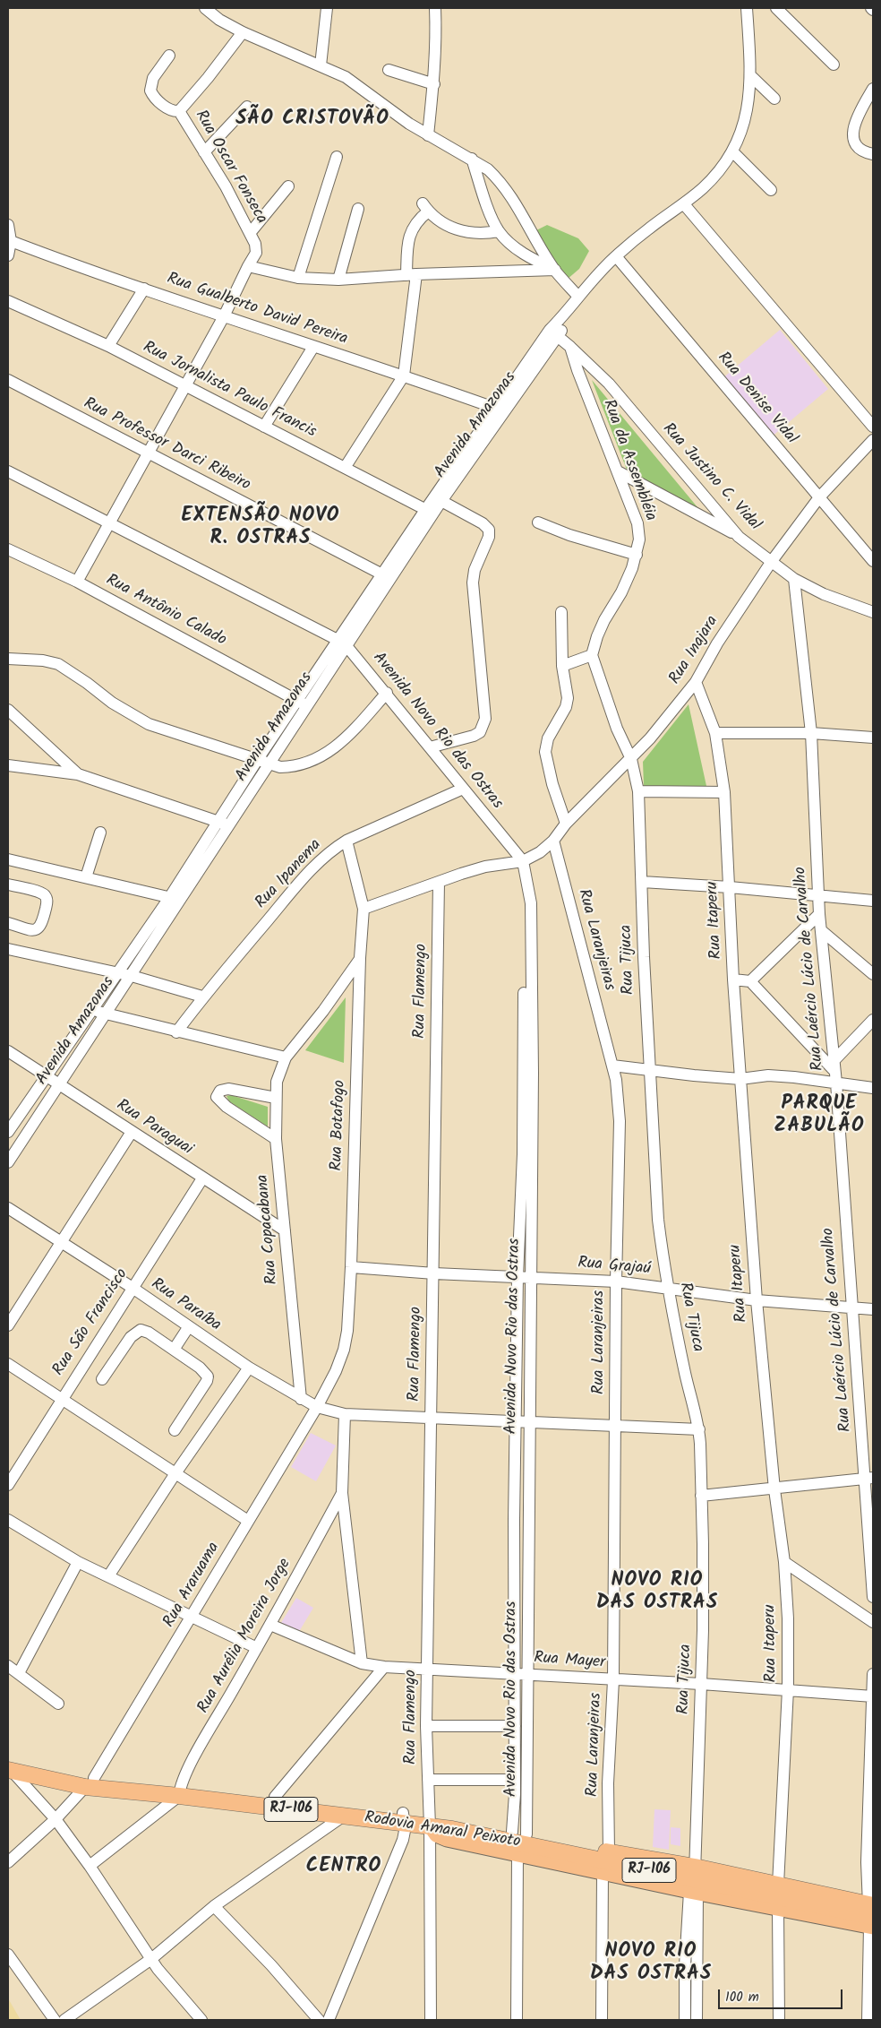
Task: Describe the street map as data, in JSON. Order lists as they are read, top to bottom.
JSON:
{
  "streets": {
    "highway": ["RJ-106", "Rodovia Amaral Peixoto"],
    "street": [
      "Rua Oscar Fonseca",
      "Rua Gualberto David Pereira",
      "Rua Jornalista Paulo Francis",
      "Rua Denise Vidal",
      "Avenida Amazonas",
      "Rua Professor Darci Ribeiro",
      "Rua da Assembléia",
      "Rua Justino C. Vidal",
      "Rua Antônio Calado",
      "Rua Inajara",
      "Avenida Novo Rio das Ostras",
      "Rua Ipanema",
      "Rua Itaperu",
      "Rua Laranjeiras",
      "Rua Tijuca",
      "Rua Laércio Lúcio de Carvalho",
      "Rua Flamengo",
      "Rua Botafogo",
      "Rua Paraguai",
      "Rua Copacabana",
      "Rua Grajaú",
      "Rua Paraíba",
      "Rua São Francisco",
      "Rua Araruama",
      "Rua Aurélia Moreira Jorge",
      "Rua Mayer"
    ]
  },
  "crossings": [
    ["Rua Oscar Fonseca", "Rua Gualberto David Pereira"],
    ["Rua Oscar Fonseca", "Rua Jornalista Paulo Francis"],
    ["Rua Oscar Fonseca", "Rua Professor Darci Ribeiro"],
    ["Rua Oscar Fonseca", "Rua Antônio Calado"],
    ["Rua Oscar Fonseca", "Avenida Novo Rio das Ostras"],
    ["Rua Gualberto David Pereira", "Avenida Amazonas"],
    ["Rua Jornalista Paulo Francis", "Avenida Amazonas"],
    ["Rua Denise Vidal", "Avenida Amazonas"],
    ["Rua Denise Vidal", "Rua Inajara"],
    ["Avenida Amazonas", "Rua Professor Darci Ribeiro"],
    ["Avenida Amazonas", "Rua Antônio Calado"],
    ["Avenida Amazonas", "Avenida Novo Rio das Ostras"],
    ["Avenida Amazonas", "Rua Paraguai"],
    ["Rua da Assembléia", "Rua Justino C. Vidal"],
    ["Rua Justino C. Vidal", "Rua Inajara"],
    ["Rua Justino C. Vidal", "Rua Laércio Lúcio de Carvalho"],
    ["Rua Inajara", "Avenida Novo Rio das Ostras"],
    ["Rua Inajara", "Rua Itaperu"],
    ["Rua Inajara", "Rua Laranjeiras"],
    ["Rua Inajara", "Rua Tijuca"],
    ["Avenida Novo Rio das Ostras", "Rua Ipanema"],
    ["Avenida Novo Rio das Ostras", "Rua Grajaú"],
    ["Avenida Novo Rio das Ostras", "Rua Paraíba"],
    ["Avenida Novo Rio das Ostras", "Rua Mayer"],
    ["Avenida Novo Rio das Ostras", "Rodovia Amaral Peixoto"],
    ["Rua Ipanema", "Rua Botafogo"],
    ["Rua Itaperu", "Rua Grajaú"],
    ["Rua Itaperu", "Rua Mayer"],
    ["Rua Itaperu", "Rodovia Amaral Peixoto"],
    ["Rua Laranjeiras", "Rua Grajaú"],
    ["Rua Laranjeiras", "Rua Paraíba"],
    ["Rua Laranjeiras", "Rua Mayer"],
    ["Rua Laranjeiras", "Rodovia Amaral Peixoto"],
    ["Rua Tijuca", "Rua Grajaú"],
    ["Rua Tijuca", "Rua Paraíba"],
    ["Rua Tijuca", "Rua Mayer"],
    ["Rua Tijuca", "Rodovia Amaral Peixoto"],
    ["Rua Laércio Lúcio de Carvalho", "Rua Grajaú"],
    ["Rua Flamengo", "Rua Grajaú"],
    ["Rua Flamengo", "Rua Paraíba"],
    ["Rua Flamengo", "Rua Mayer"],
    ["Rua Flamengo", "Rodovia Amaral Peixoto"],
    ["Rua Botafogo", "Rua Copacabana"],
    ["Rua Botafogo", "Rua Grajaú"],
    ["Rua Botafogo", "Rua Paraíba"],
    ["Rua Botafogo", "Rua Araruama"],
    ["Rua Paraguai", "Rua Copacabana"],
    ["Rua Paraguai", "Rua São Francisco"],
    ["Rua Copacabana", "Rua Paraíba"],
    ["Rua Paraíba", "Rua São Francisco"],
    ["Rua Paraíba", "Rua Araruama"],
    ["Rua Araruama", "Rodovia Amaral Peixoto"],
    ["Rua Aurélia Moreira Jorge", "Rua Mayer"],
    ["Rua Aurélia Moreira Jorge", "Rodovia Amaral Peixoto"]
  ],
  "districts": [
    "SÃO CRISTOVÃO",
    "EXTENSÃO NOVO R. OSTRAS",
    "PARQUE ZABULÃO",
    "NOVO RIO DAS OSTRAS",
    "CENTRO",
    "NOVO RIO DAS OSTRAS"
  ],
  "scale_bar": "100 m"
}
